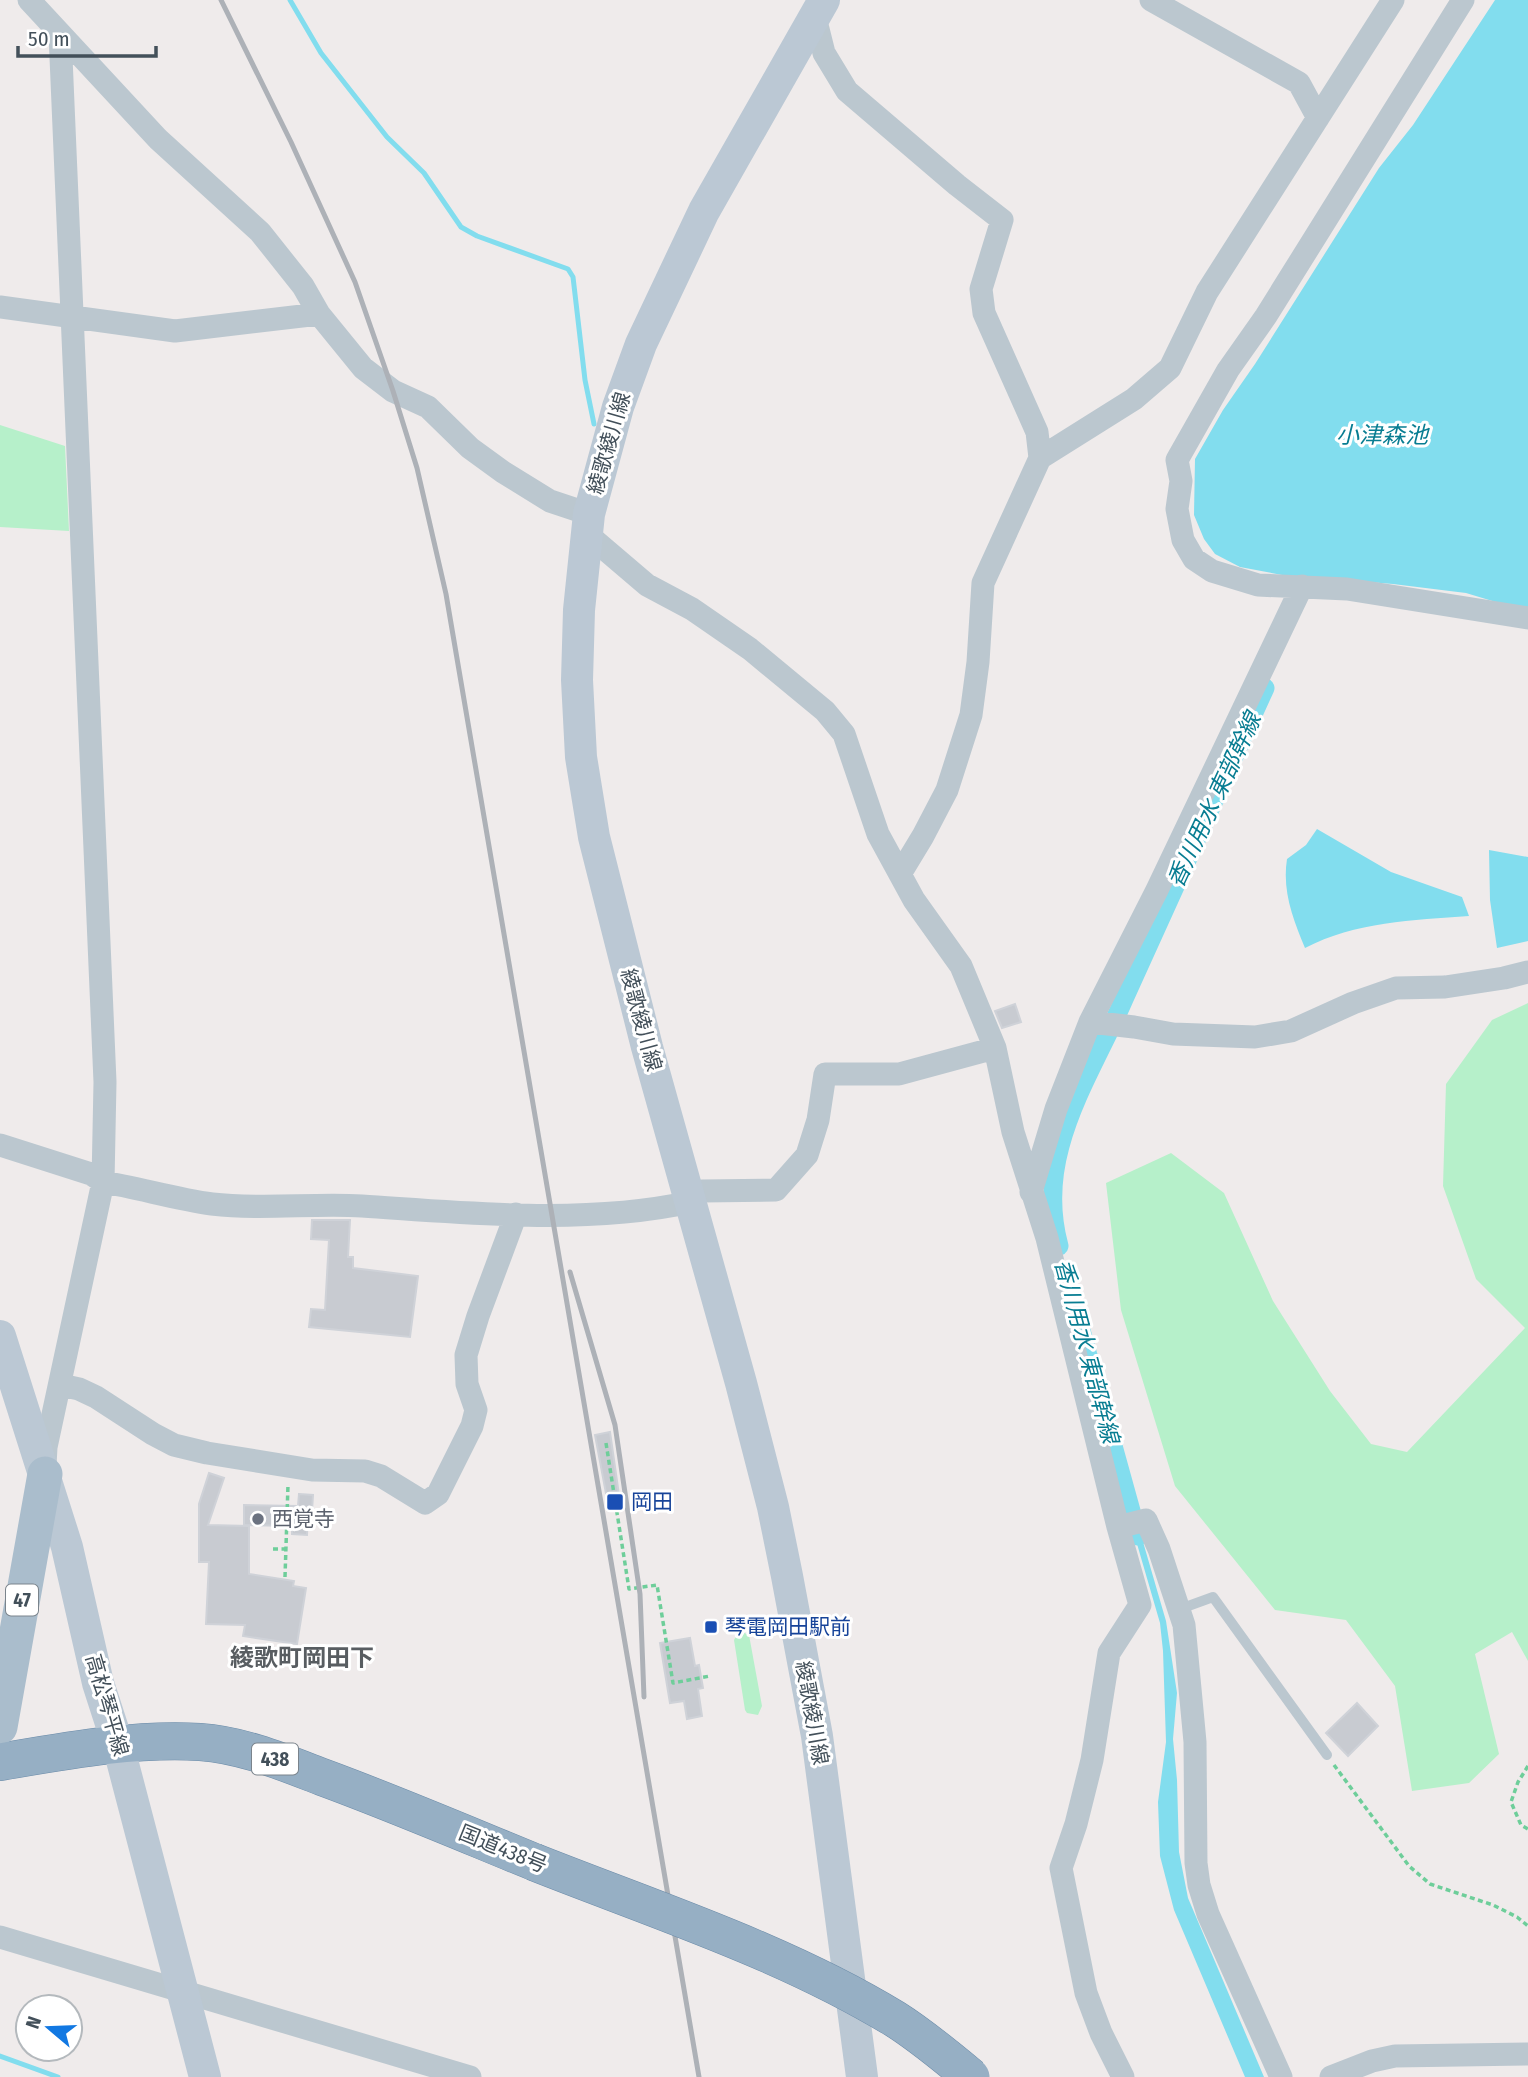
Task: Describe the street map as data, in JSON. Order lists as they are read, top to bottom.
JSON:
{
  "streets": {
    "highway": ["438", "国道438号"],
    "main road": ["綾歌綾川線", "47", "高松琴平線"]
  },
  "crossings": [
    ["47", "高松琴平線"],
    ["高松琴平線", "国道438号"]
  ],
  "districts": ["綾歌町岡田下"],
  "water": ["小津森池", "香川用水 東部幹線"],
  "places": {
    "transit": ["岡田", "琴電岡田駅前"],
    "other": ["西覚寺"]
  },
  "scale_bar": "50 m",
  "north": "left"
}
